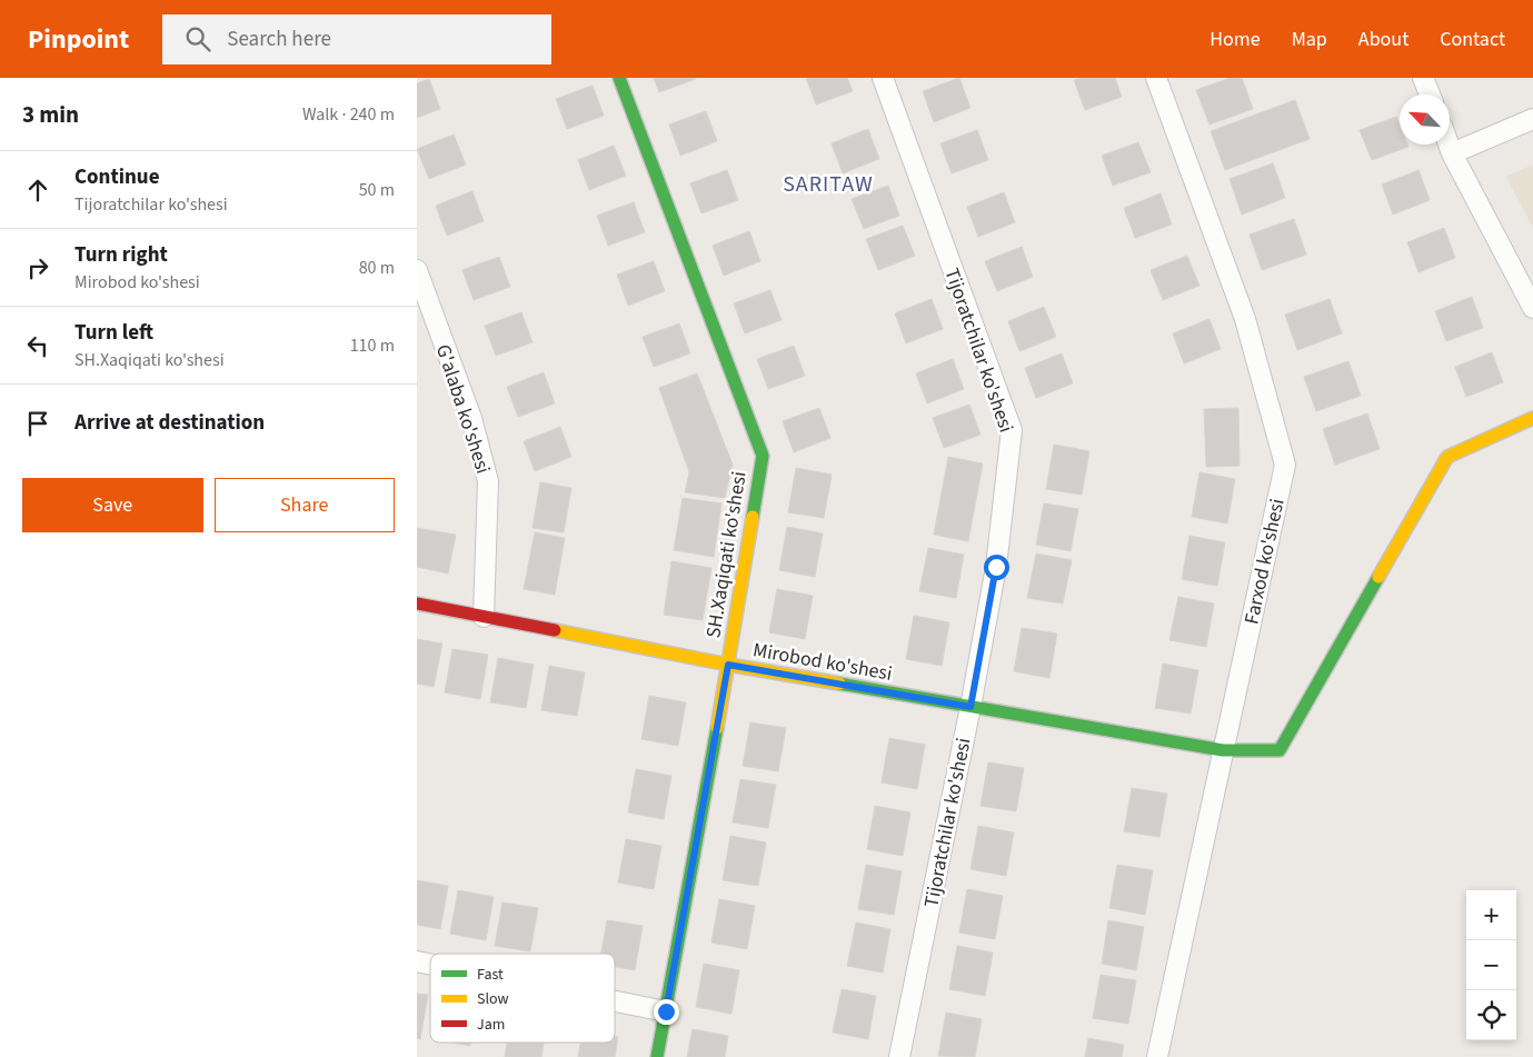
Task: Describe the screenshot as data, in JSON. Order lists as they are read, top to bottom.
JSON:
{
  "streets": {
    "street": [
      "Tijoratchilar ko'shesi",
      "G'alaba ko'shesi",
      "SH.Xaqiqati ko'shesi",
      "Farxod ko'shesi",
      "Mirobod ko'shesi"
    ]
  },
  "crossings": [
    ["Tijoratchilar ko'shesi", "Mirobod ko'shesi"],
    ["G'alaba ko'shesi", "Mirobod ko'shesi"],
    ["SH.Xaqiqati ko'shesi", "Mirobod ko'shesi"],
    ["Farxod ko'shesi", "Mirobod ko'shesi"]
  ],
  "districts": ["SARITAW"],
  "legend": ["Fast", "Slow", "Jam"],
  "north": "top left",
  "page": {
    "header": "Pinpoint",
    "search": "Search here",
    "nav": [
      "Home",
      "Map",
      "About",
      "Contact"
    ],
    "heading": ["3 min", "Walk · 240 m"],
    "list": [
      ["Continue", "Tijoratchilar ko'shesi", "50 m"],
      ["Turn right", "Mirobod ko'shesi", "80 m"],
      ["Turn left", "SH.Xaqiqati ko'shesi", "110 m"],
      "Arrive at destination"
    ],
    "buttons": ["Save", "Share"],
    "map_buttons": ["+", "−"]
  }
}
